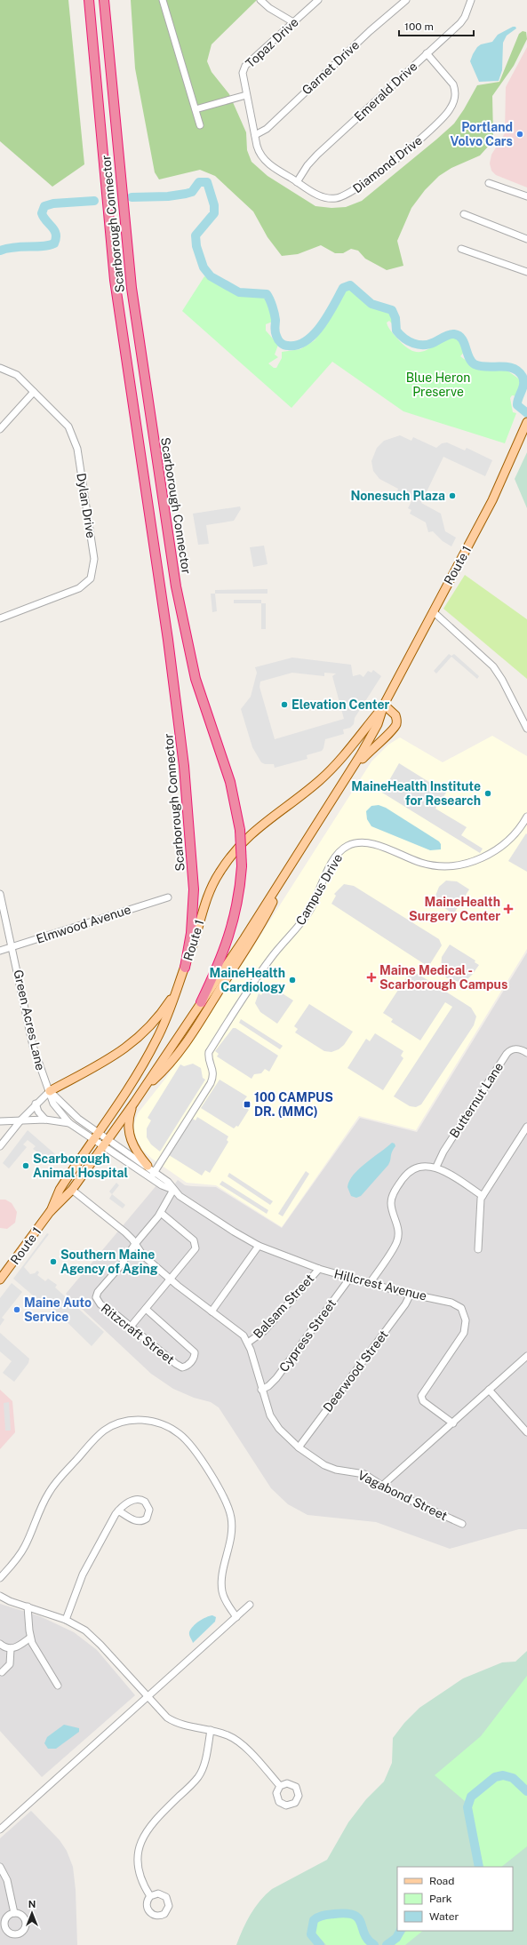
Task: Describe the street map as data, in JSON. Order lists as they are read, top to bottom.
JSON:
{
  "streets": {
    "highway": ["Scarborough Connector"],
    "main road": ["Route 1"],
    "street": [
      "Topaz Drive",
      "Garnet Drive",
      "Emerald Drive",
      "Diamond Drive",
      "Dylan Drive",
      "Campus Drive",
      "Elmwood Avenue",
      "Green Acres Lane",
      "Butternut Lane",
      "Hillcrest Avenue",
      "Balsam Street",
      "Ritzcraft Street",
      "Cypress Street",
      "Deerwood Street",
      "Vagabond Street"
    ]
  },
  "crossings": [
    ["Topaz Drive", "Garnet Drive"],
    ["Topaz Drive", "Diamond Drive"],
    ["Garnet Drive", "Diamond Drive"],
    ["Emerald Drive", "Diamond Drive"],
    ["Scarborough Connector", "Route 1"],
    ["Route 1", "Green Acres Lane"],
    ["Route 1", "Hillcrest Avenue"],
    ["Route 1", "Vagabond Street"],
    ["Campus Drive", "Hillcrest Avenue"],
    ["Elmwood Avenue", "Green Acres Lane"],
    ["Green Acres Lane", "Hillcrest Avenue"],
    ["Hillcrest Avenue", "Balsam Street"],
    ["Hillcrest Avenue", "Cypress Street"],
    ["Hillcrest Avenue", "Deerwood Street"],
    ["Balsam Street", "Vagabond Street"],
    ["Ritzcraft Street", "Vagabond Street"],
    ["Cypress Street", "Vagabond Street"],
    ["Deerwood Street", "Vagabond Street"]
  ],
  "parks": ["Blue Heron Preserve"],
  "places": {
    "other": [
      "Portland Volvo Cars",
      "Nonesuch Plaza",
      "Elevation Center",
      "MaineHealth Institute for Research",
      "MaineHealth Cardiology",
      "Scarborough Animal Hospital",
      "Southern Maine Agency of Aging",
      "Maine Auto Service"
    ],
    "health": ["MaineHealth Surgery Center", "Maine Medical - Scarborough Campus"],
    "transit": ["100 CAMPUS DR. (MMC)"]
  },
  "legend": ["Road", "Park", "Water"],
  "scale_bar": "100 m",
  "north": "top"
}
